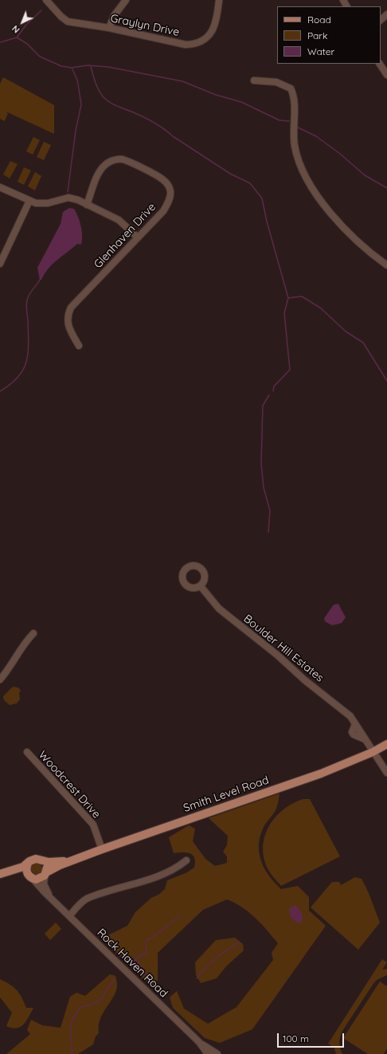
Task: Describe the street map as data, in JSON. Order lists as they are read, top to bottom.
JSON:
{
  "streets": {
    "main road": ["Smith Level Road"],
    "street": [
      "Graylyn Drive",
      "Glenhaven Drive",
      "Boulder Hill Estates",
      "Woodcrest Drive",
      "Rock Haven Road"
    ]
  },
  "crossings": [
    ["Boulder Hill Estates", "Smith Level Road"],
    ["Woodcrest Drive", "Smith Level Road"],
    ["Smith Level Road", "Rock Haven Road"]
  ],
  "legend": ["Road", "Park", "Water"],
  "scale_bar": "100 m",
  "north": "bottom left"
}
